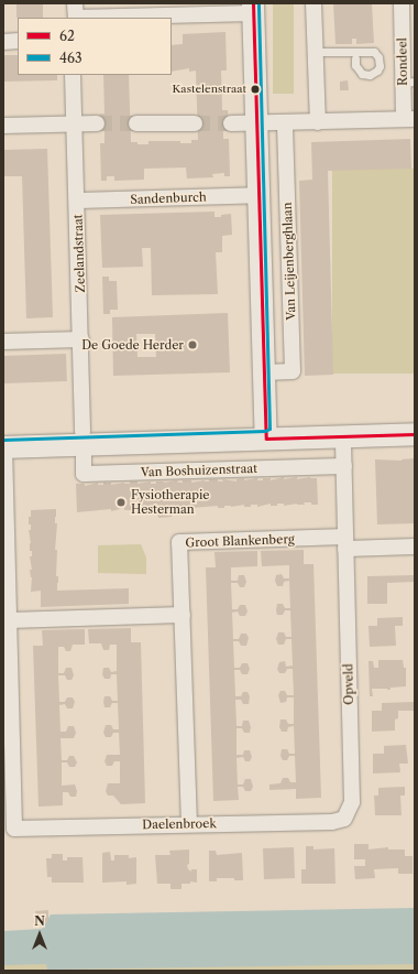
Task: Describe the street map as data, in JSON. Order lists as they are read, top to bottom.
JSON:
{
  "streets": {
    "street": [
      "Rondeel",
      "Sandenburch",
      "Zeelandstraat",
      "Van Leijenberghlaan",
      "Van Boshuizenstraat",
      "Groot Blankenberg",
      "Opveld",
      "Daelenbroek"
    ]
  },
  "crossings": [
    ["Sandenburch", "Zeelandstraat"],
    ["Zeelandstraat", "Van Boshuizenstraat"],
    ["Van Boshuizenstraat", "Opveld"],
    ["Groot Blankenberg", "Opveld"],
    ["Groot Blankenberg", "Daelenbroek"],
    ["Opveld", "Daelenbroek"]
  ],
  "places": ["Kastelenstraat", "De Goede Herder", "Fysiotherapie Hesterman"],
  "lines": ["transit line 62", "transit line 463"],
  "legend": ["62", "463"],
  "north": "top"
}
